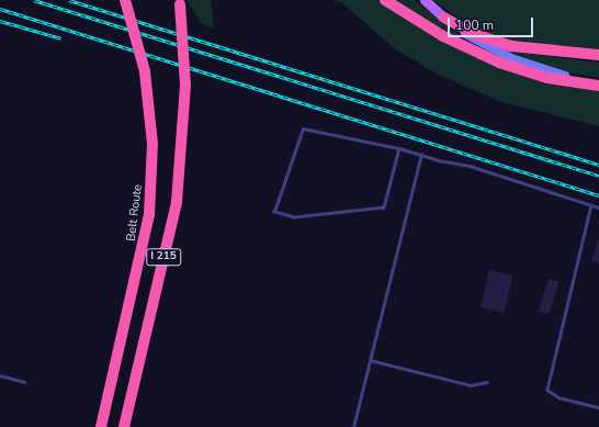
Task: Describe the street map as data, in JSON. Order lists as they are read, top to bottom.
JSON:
{
  "streets": {
    "highway": ["Belt Route", "I 215"]
  },
  "scale_bar": "100 m"
}
